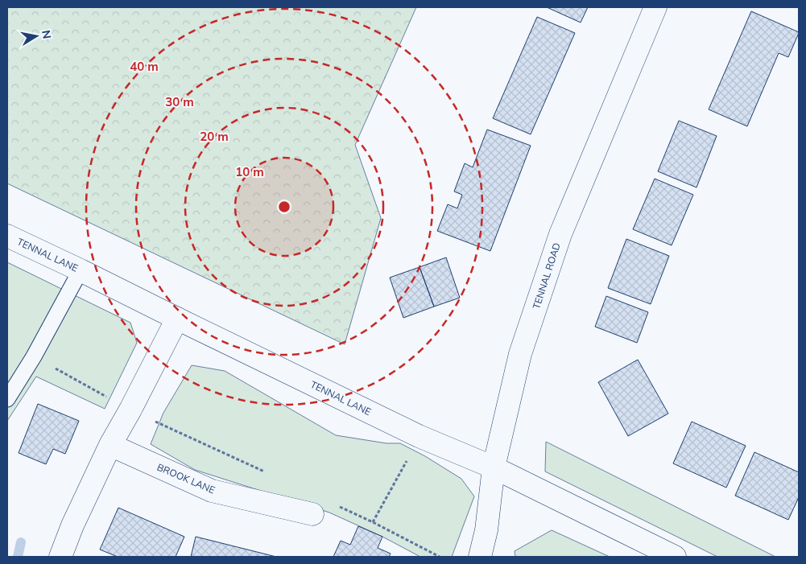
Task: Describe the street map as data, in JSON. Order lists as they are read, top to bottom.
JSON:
{
  "streets": {
    "street": ["TENNAL LANE", "TENNAL ROAD", "BROOK LANE"]
  },
  "crossings": [
    ["TENNAL LANE", "TENNAL ROAD"]
  ],
  "north": "right",
  "rings": [
    "40 m",
    "30 m",
    "20 m",
    "10 m"
  ]
}
